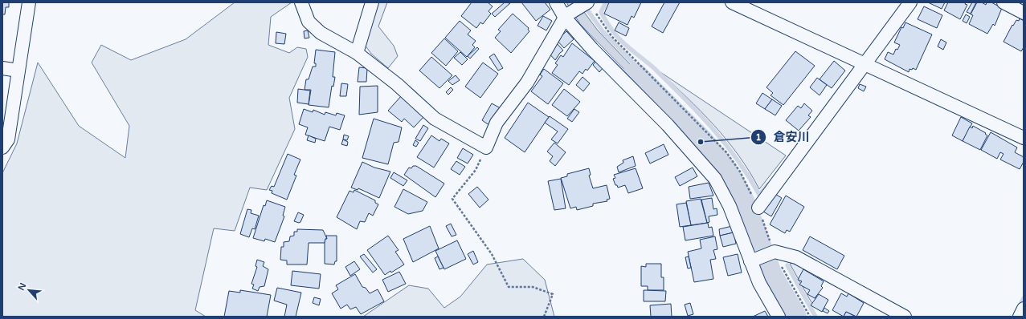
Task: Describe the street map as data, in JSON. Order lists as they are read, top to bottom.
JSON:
{
  "places": ["倉安川"],
  "north": "top left"
}
